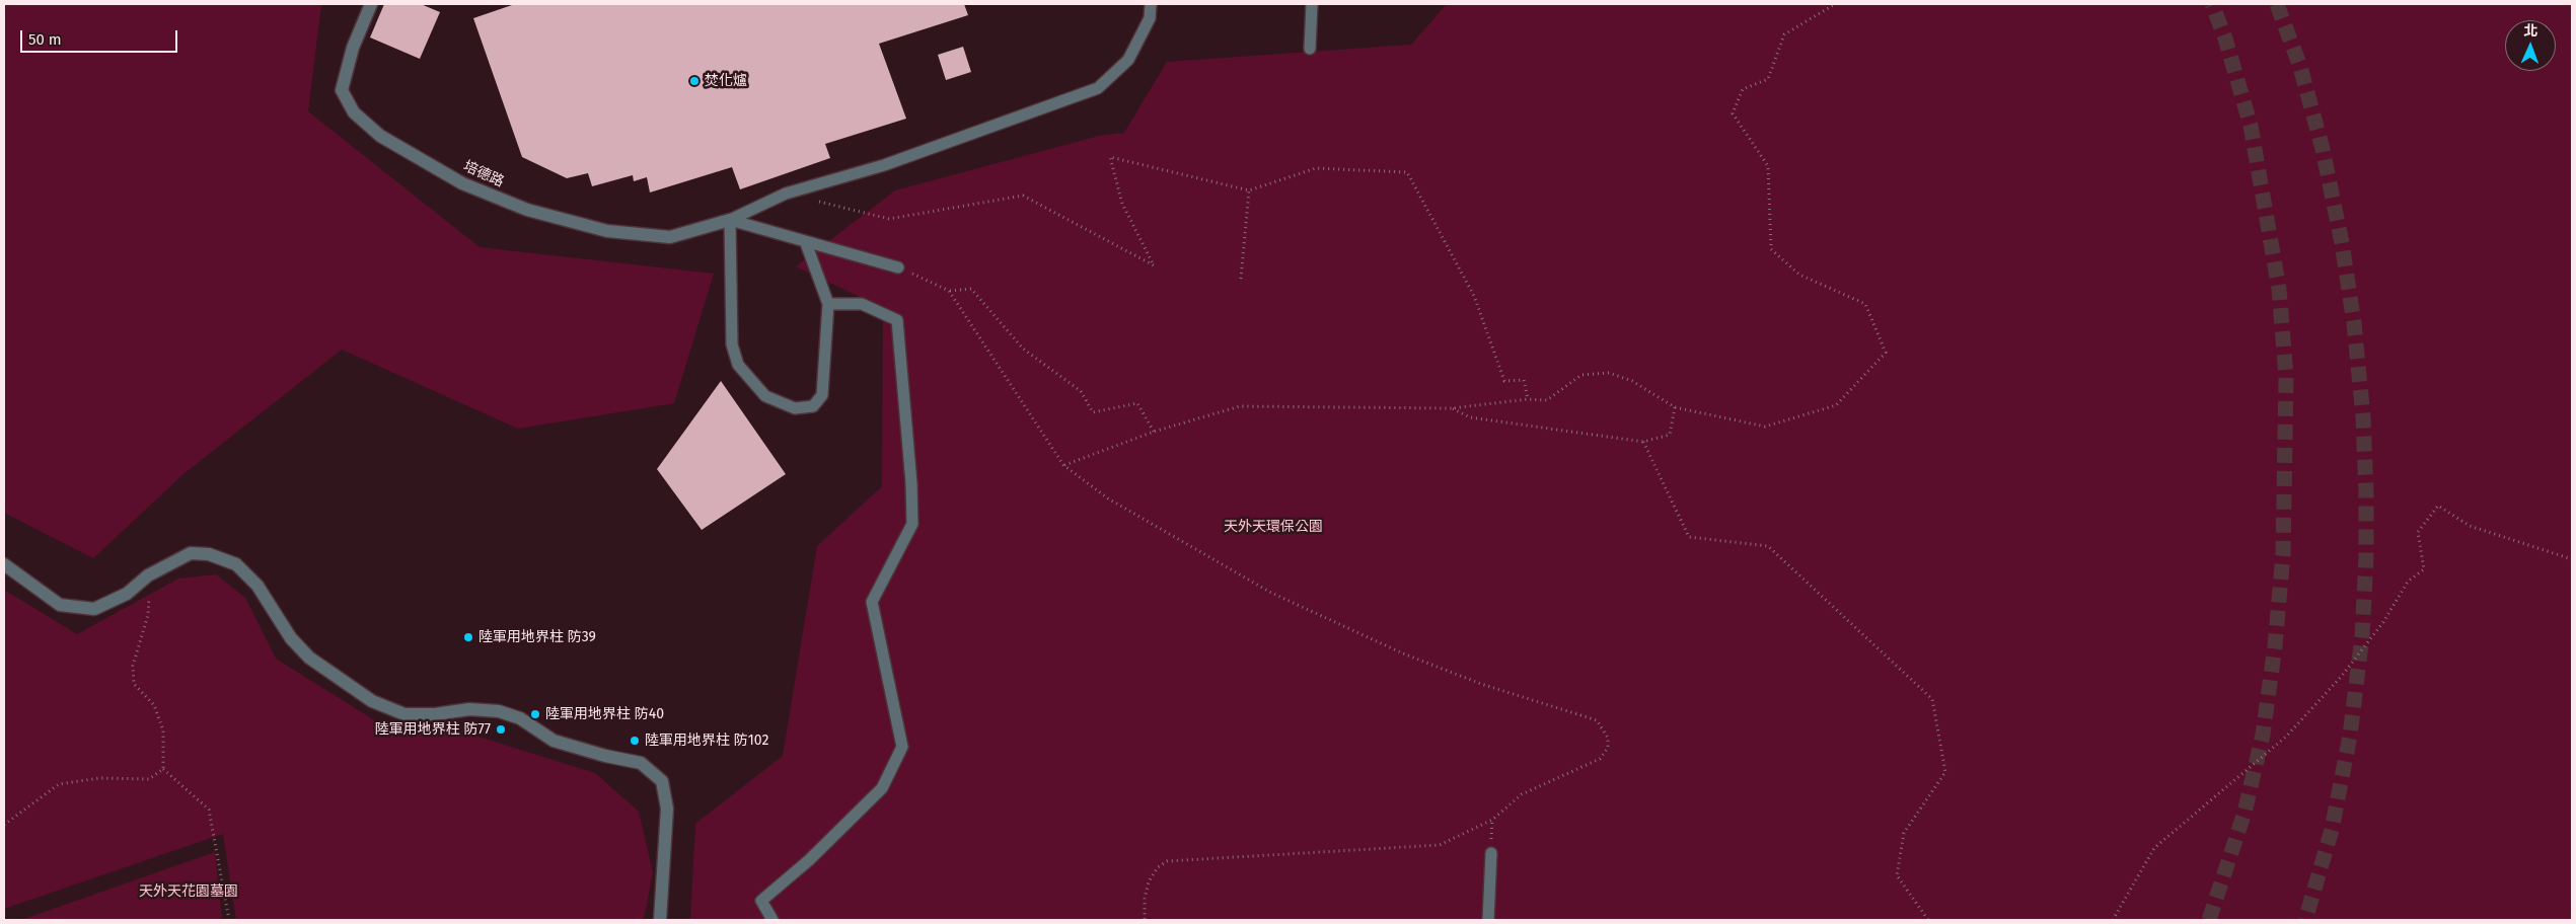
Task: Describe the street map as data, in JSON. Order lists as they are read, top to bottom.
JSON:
{
  "streets": {
    "street": ["培德路"]
  },
  "parks": ["天外天環保公園", "天外天花園墓園"],
  "places": [
    "焚化爐",
    "陸軍用地界柱 防39",
    "陸軍用地界柱 防40",
    "陸軍用地界柱 防77",
    "陸軍用地界柱 防102"
  ],
  "scale_bar": "50 m",
  "north": "top"
}
